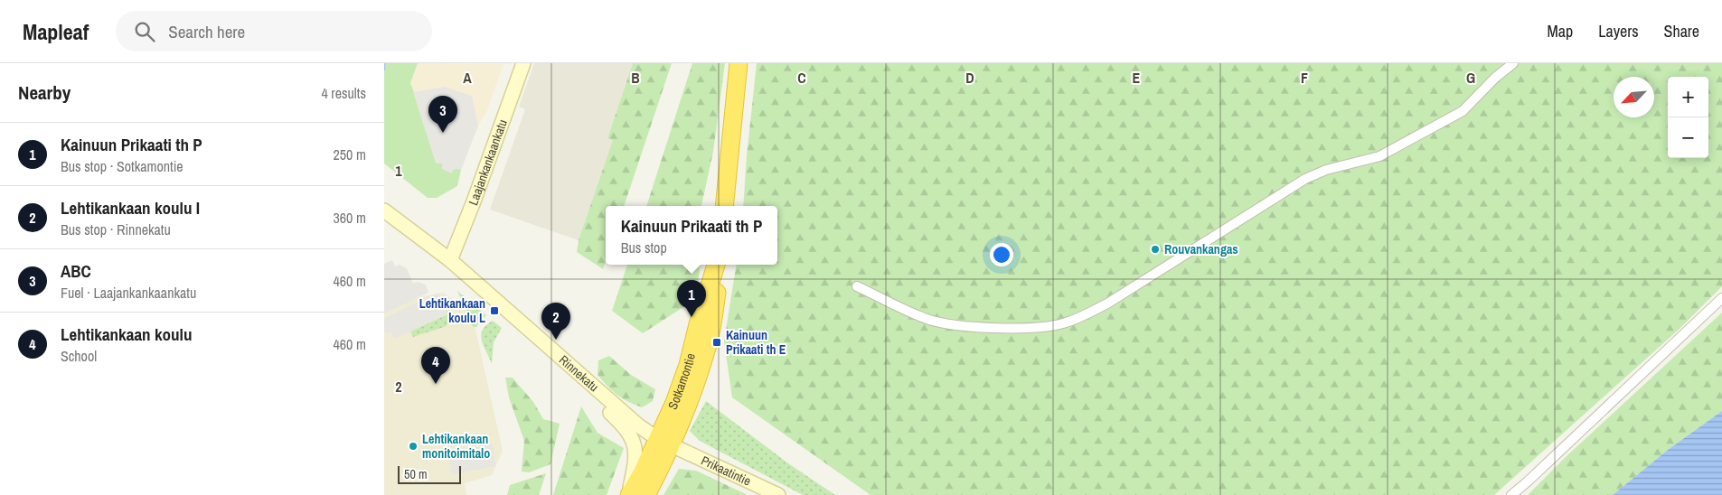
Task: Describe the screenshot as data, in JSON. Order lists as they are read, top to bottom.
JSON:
{
  "streets": {
    "highway": ["Sotkamontie"],
    "street": ["Laajankankaankatu", "Rinnekatu", "Prikaatintie"]
  },
  "crossings": [
    ["Laajankankaankatu", "Rinnekatu"],
    ["Rinnekatu", "Sotkamontie"],
    ["Rinnekatu", "Prikaatintie"],
    ["Sotkamontie", "Prikaatintie"]
  ],
  "places": {
    "other": ["Rouvankangas", "Lehtikankaan monitoimitalo"],
    "transit": ["Lehtikankaan koulu L", "Kainuun Prikaati th E"]
  },
  "scale_bar": "50 m",
  "north": "bottom left",
  "page": {
    "header": "Mapleaf",
    "search": "Search here",
    "nav": ["Map", "Layers", "Share"],
    "heading": ["Nearby", "4 results"],
    "map_buttons": ["+", "−"],
    "pins": [
      "3",
      "1",
      "2",
      "4"
    ],
    "list": [
      {
        "mark": "1",
        "name": "Kainuun Prikaati th P",
        "note": "Bus stop · Sotkamontie",
        "value": "250 m"
      },
      {
        "mark": "2",
        "name": "Lehtikankaan koulu I",
        "note": "Bus stop · Rinnekatu",
        "value": "360 m"
      },
      {
        "mark": "3",
        "name": "ABC",
        "note": "Fuel · Laajankankaankatu",
        "value": "460 m"
      },
      {
        "mark": "4",
        "name": "Lehtikankaan koulu",
        "note": "School",
        "value": "460 m"
      }
    ],
    "popup": ["Kainuun Prikaati th P", "Bus stop"],
    "scale": "50 m"
  },
  "grid": {
    "columns": [
      "A",
      "B",
      "C",
      "D",
      "E",
      "F",
      "G"
    ],
    "rows": ["1", "2"]
  }
}
